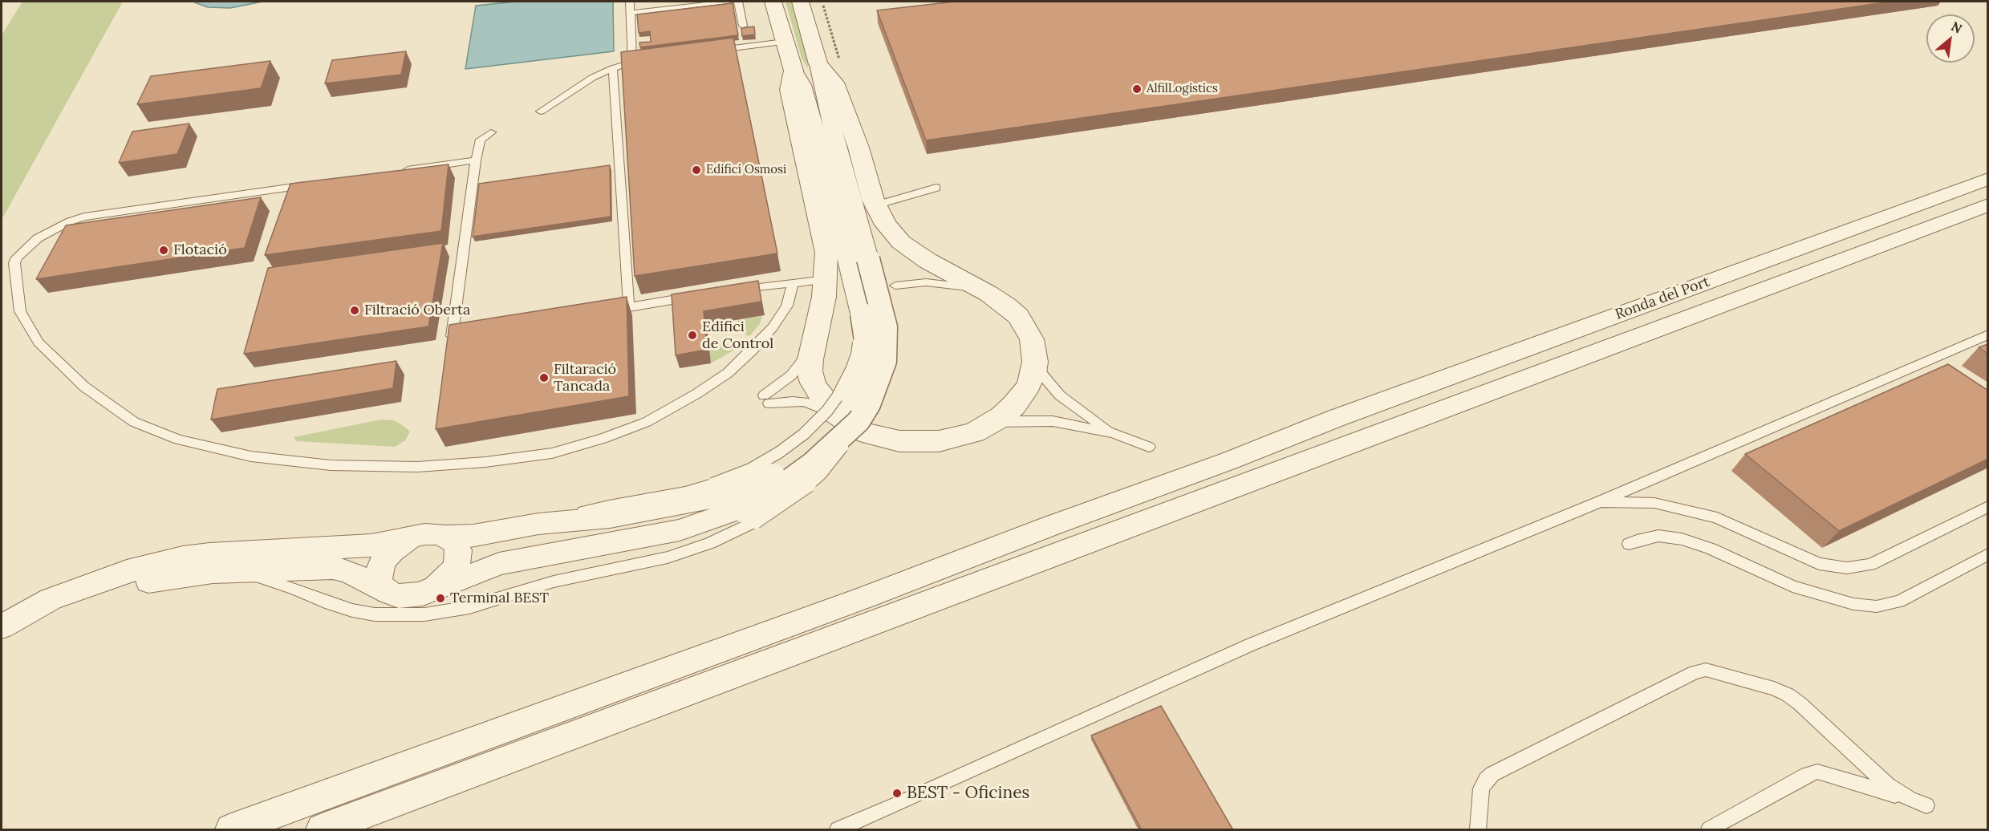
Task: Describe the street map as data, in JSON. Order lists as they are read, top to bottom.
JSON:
{
  "streets": {
    "street": ["Ronda del Port"]
  },
  "places": [
    "AlfilLogistics",
    "Edifici Osmosi",
    "Flotació",
    "Filtració Oberta",
    "Edifici de Control",
    "Filtaració Tancada",
    "Terminal BEST",
    "BEST - Oficines"
  ],
  "north": "top right"
}
